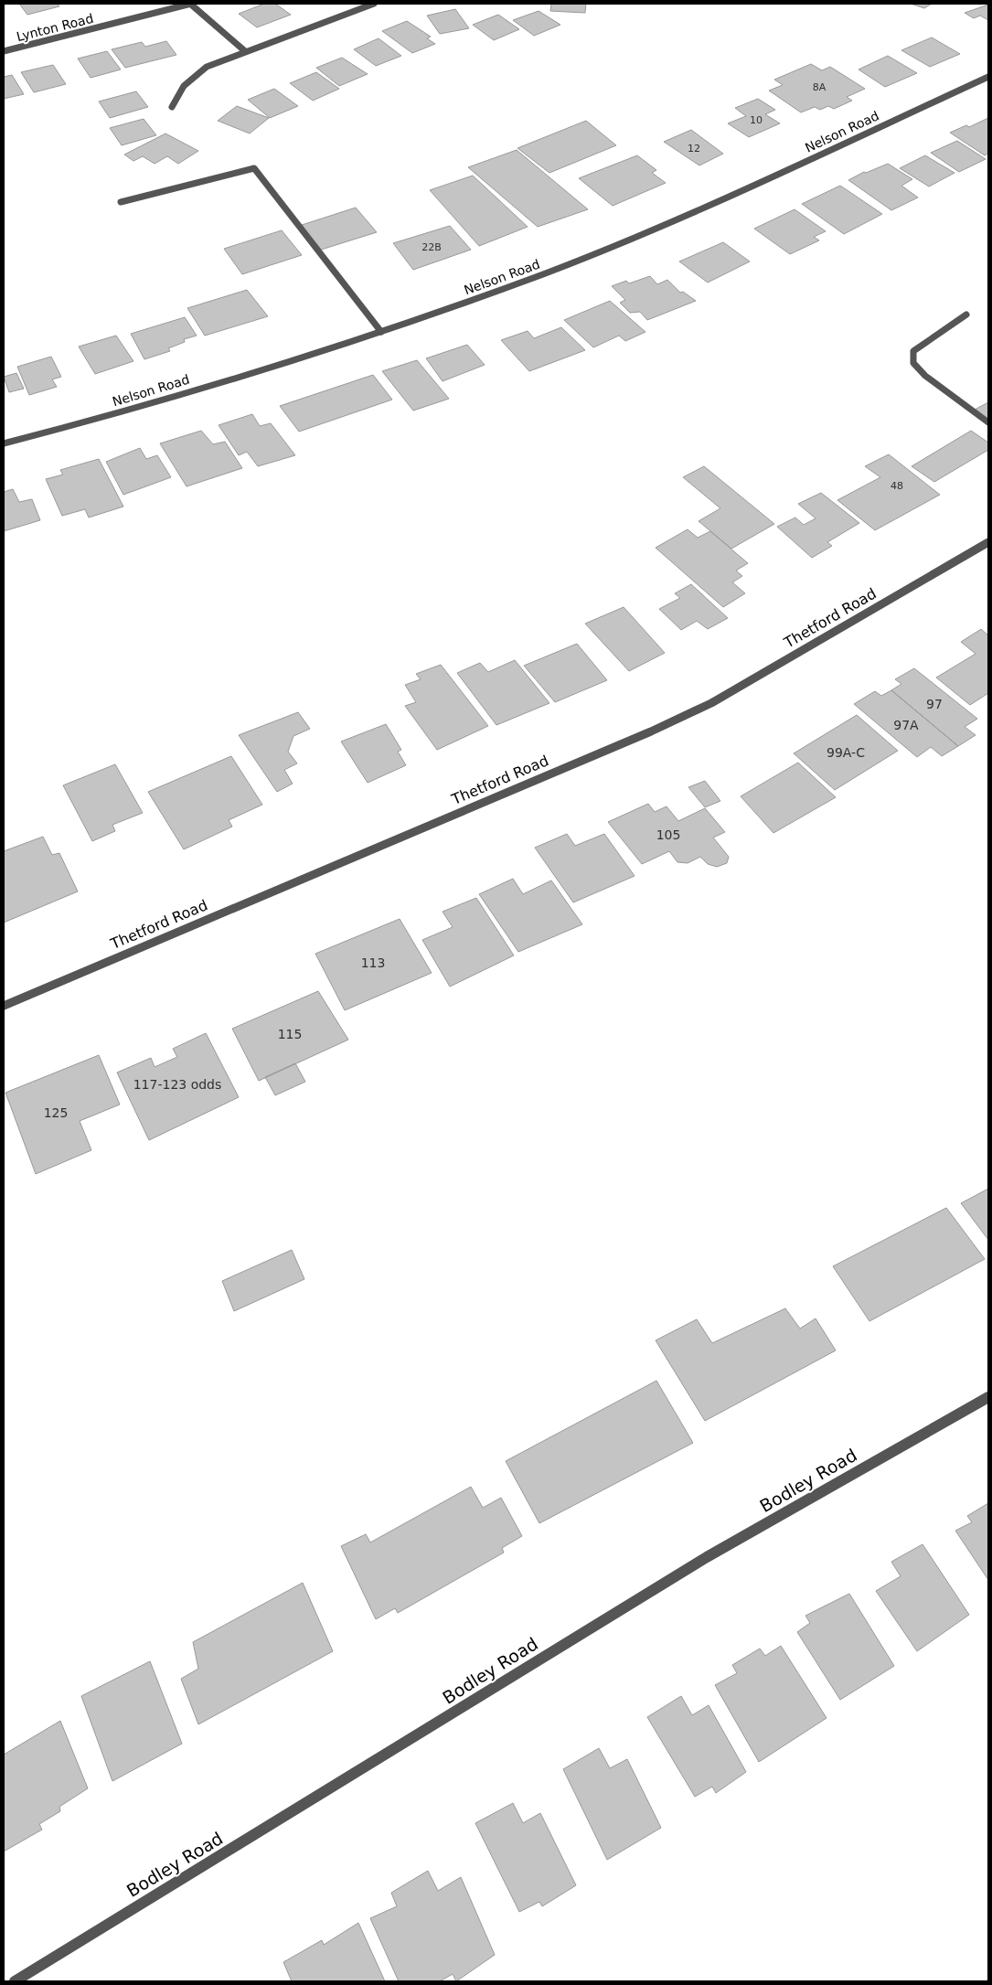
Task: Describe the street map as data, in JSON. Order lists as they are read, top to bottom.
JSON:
{
  "streets": {
    "street": [
      "Lynton Road",
      "Nelson Road",
      "Thetford Road",
      "Bodley Road"
    ]
  },
  "house_numbers": [
    "8A",
    "10",
    "12",
    "22B",
    "48",
    "97",
    "97A",
    "99A-C",
    "105",
    "113",
    "115",
    "117-123 odds",
    "125"
  ]
}
